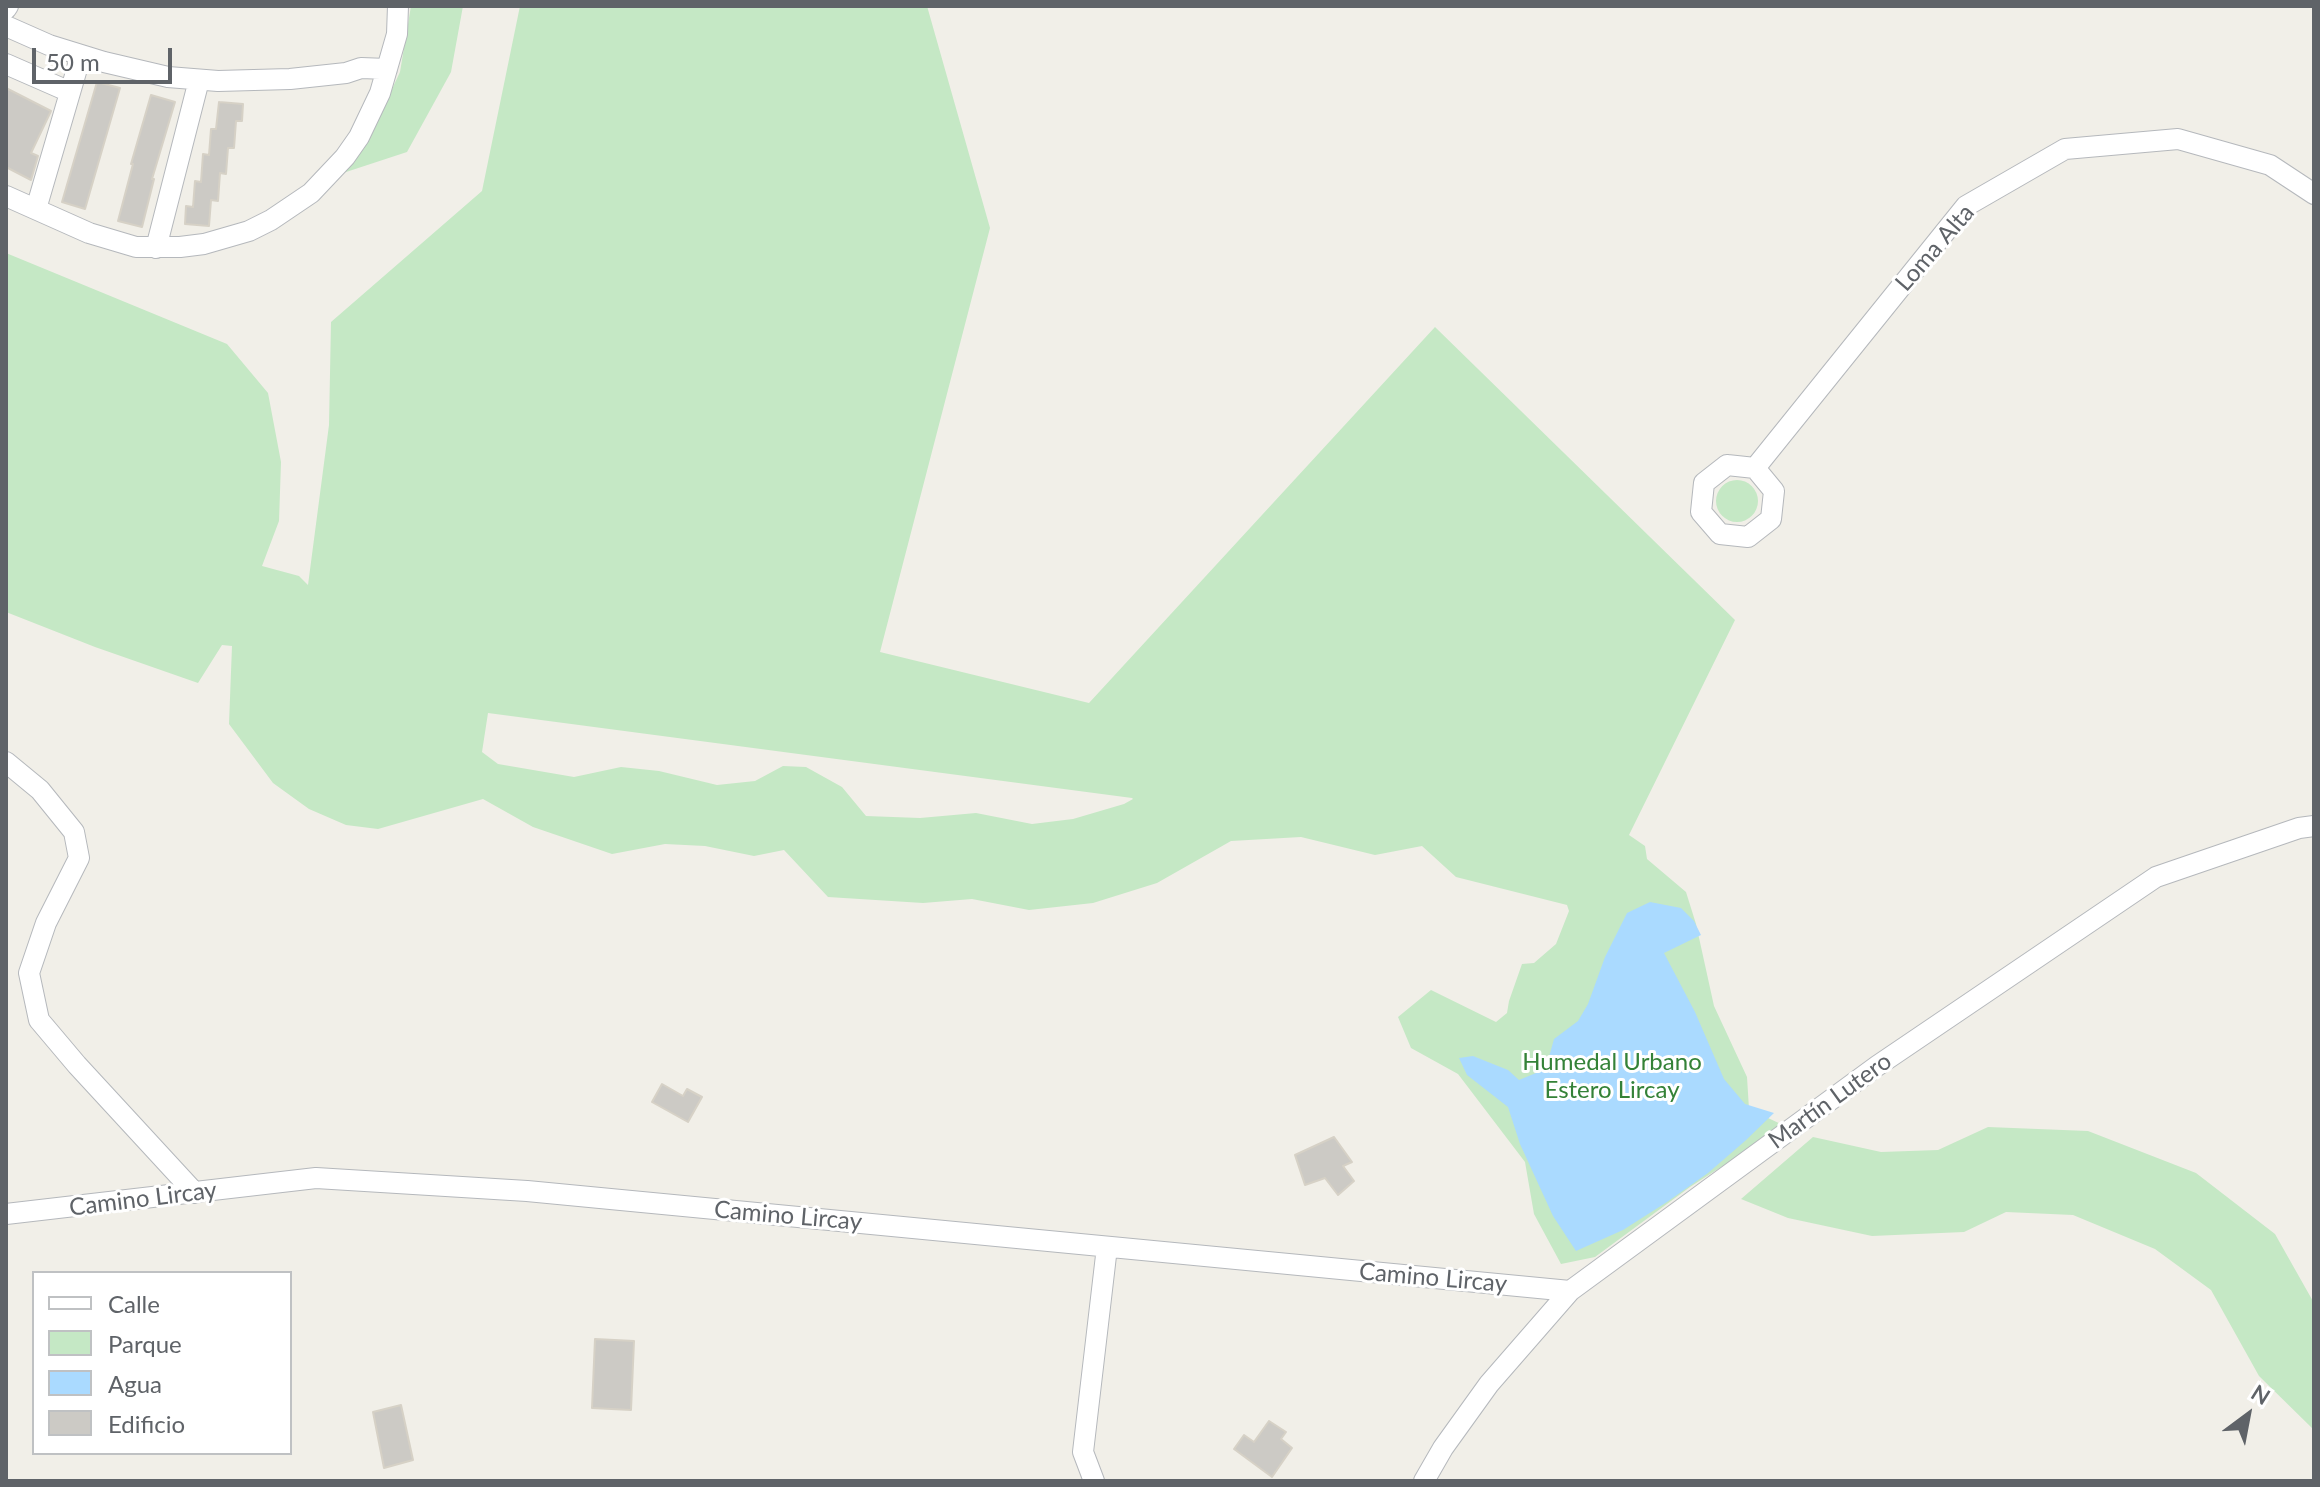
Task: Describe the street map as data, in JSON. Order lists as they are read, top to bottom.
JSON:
{
  "streets": {
    "street": ["Loma Alta", "Martín Lutero", "Camino Lircay"]
  },
  "crossings": [
    ["Martín Lutero", "Camino Lircay"]
  ],
  "parks": ["Humedal Urbano Estero Lircay"],
  "legend": [
    "Calle",
    "Parque",
    "Agua",
    "Edificio"
  ],
  "scale_bar": "50 m",
  "north": "top right"
}
